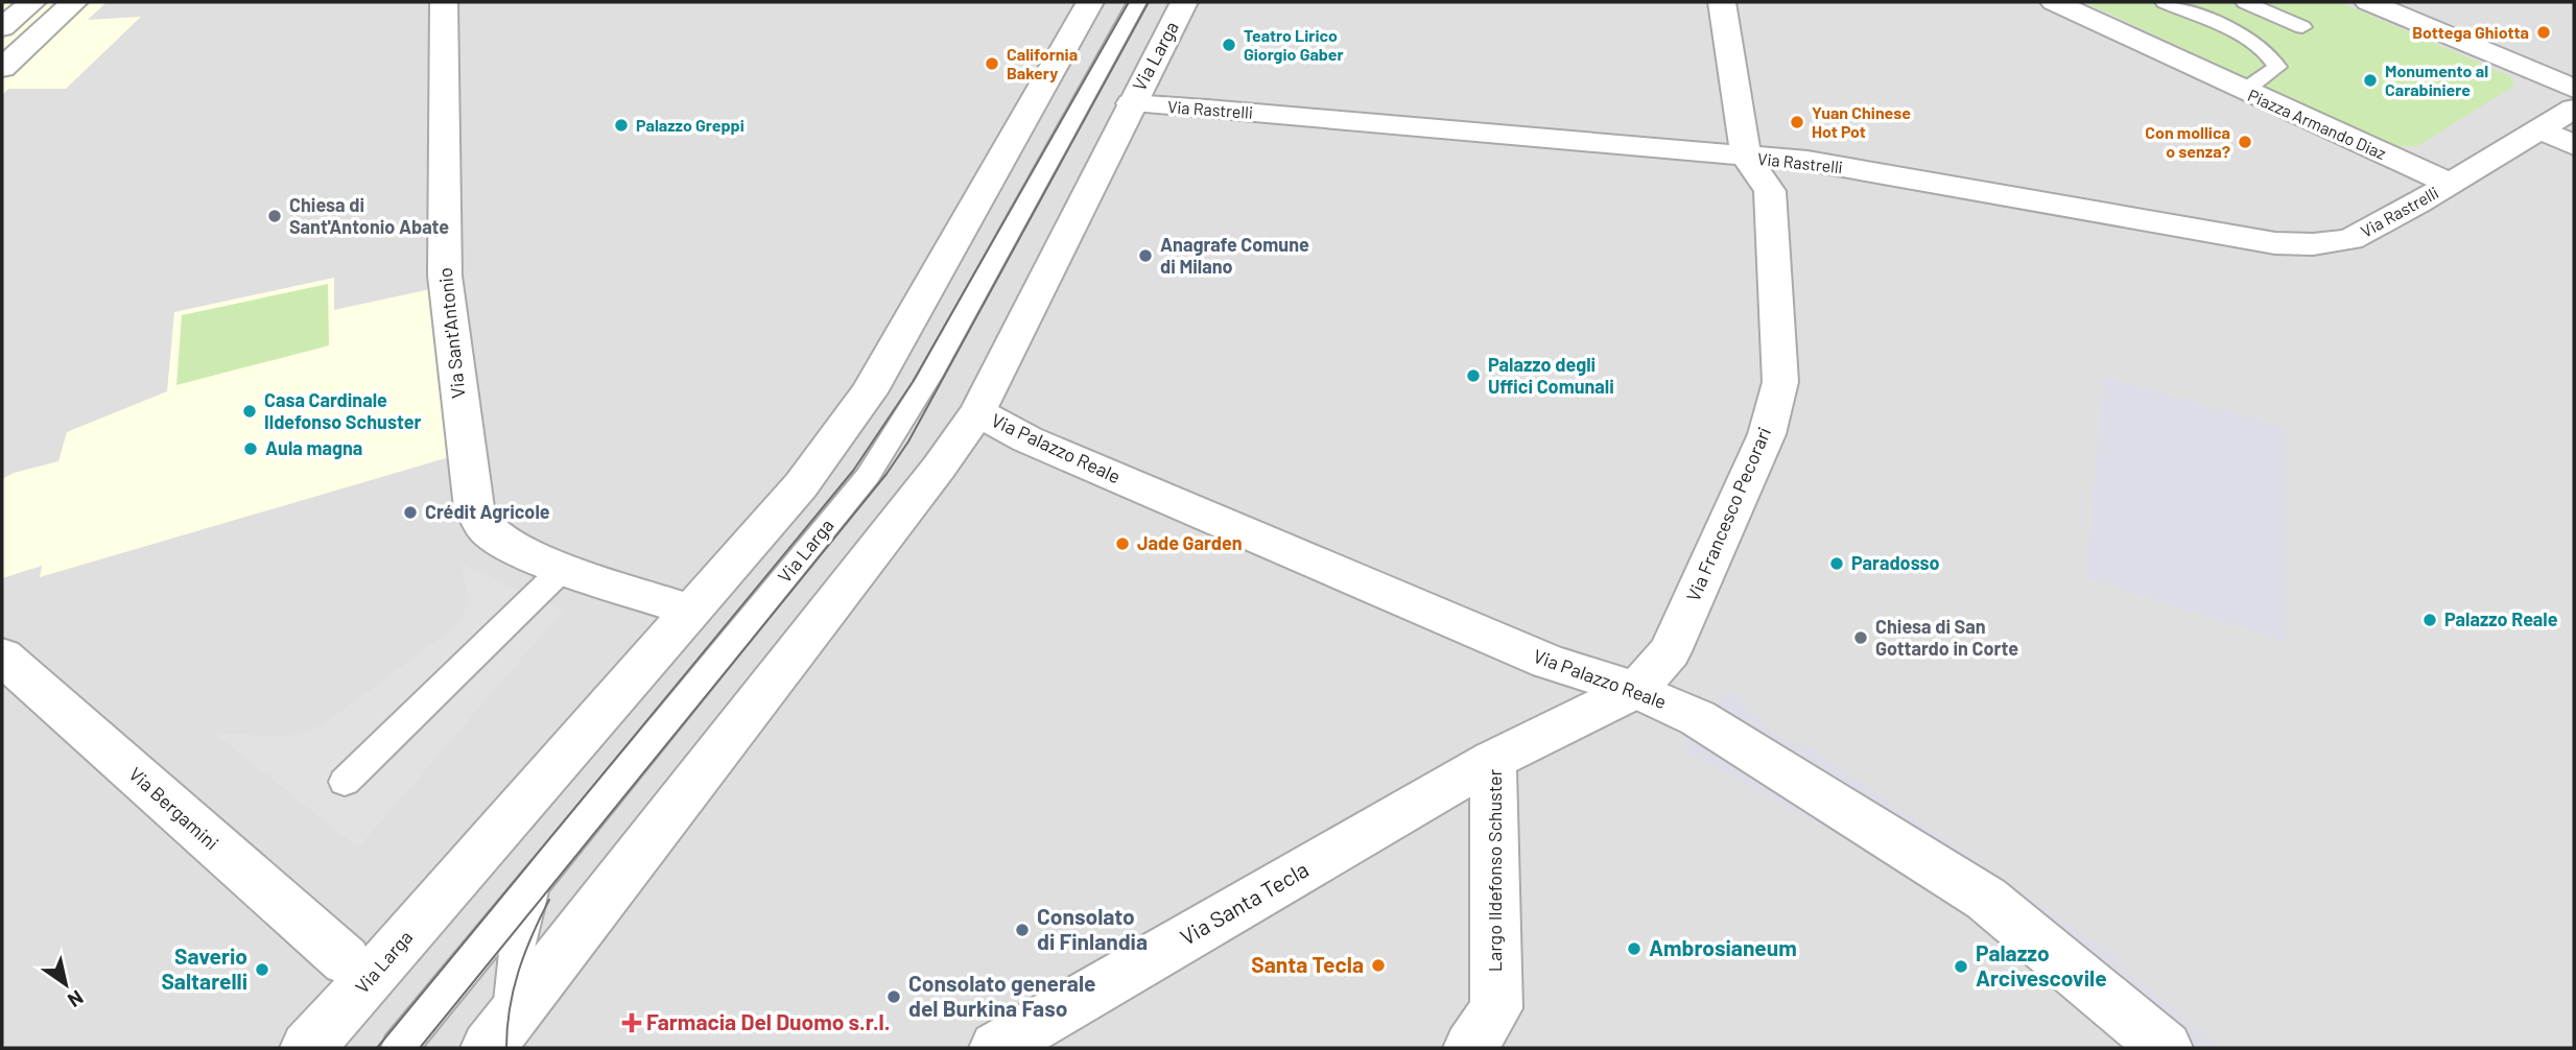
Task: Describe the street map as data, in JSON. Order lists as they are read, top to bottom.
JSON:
{
  "streets": {
    "street": [
      "Via Larga",
      "Via Rastrelli",
      "Piazza Armando Diaz",
      "Via Sant'Antonio",
      "Via Palazzo Reale",
      "Via Francesco Pecorari",
      "Via Bergamini",
      "Largo Ildefonso Schuster",
      "Via Santa Tecla"
    ]
  },
  "crossings": [
    ["Via Larga", "Via Rastrelli"],
    ["Via Larga", "Via Palazzo Reale"],
    ["Via Rastrelli", "Piazza Armando Diaz"],
    ["Via Rastrelli", "Via Francesco Pecorari"],
    ["Via Palazzo Reale", "Via Francesco Pecorari"],
    ["Via Palazzo Reale", "Largo Ildefonso Schuster"],
    ["Via Francesco Pecorari", "Largo Ildefonso Schuster"],
    ["Largo Ildefonso Schuster", "Via Santa Tecla"]
  ],
  "places": {
    "other": [
      "Bottega Ghiotta",
      "Teatro Lirico Giorgio Gaber",
      "California Bakery",
      "Monumento al Carabiniere",
      "Yuan Chinese Hot Pot",
      "Palazzo Greppi",
      "Con mollica o senza?",
      "Chiesa di Sant'Antonio Abate",
      "Anagrafe Comune di Milano",
      "Palazzo degli Uffici Comunali",
      "Casa Cardinale Ildefonso Schuster",
      "Aula magna",
      "Crédit Agricole",
      "Jade Garden",
      "Paradosso",
      "Palazzo Reale",
      "Chiesa di San Gottardo in Corte",
      "Consolato di Finlandia",
      "Ambrosianeum",
      "Santa Tecla",
      "Palazzo Arcivescovile",
      "Saverio Saltarelli",
      "Consolato generale del Burkina Faso"
    ],
    "health": ["Farmacia Del Duomo s.r.l."]
  },
  "north": "bottom right"
}
